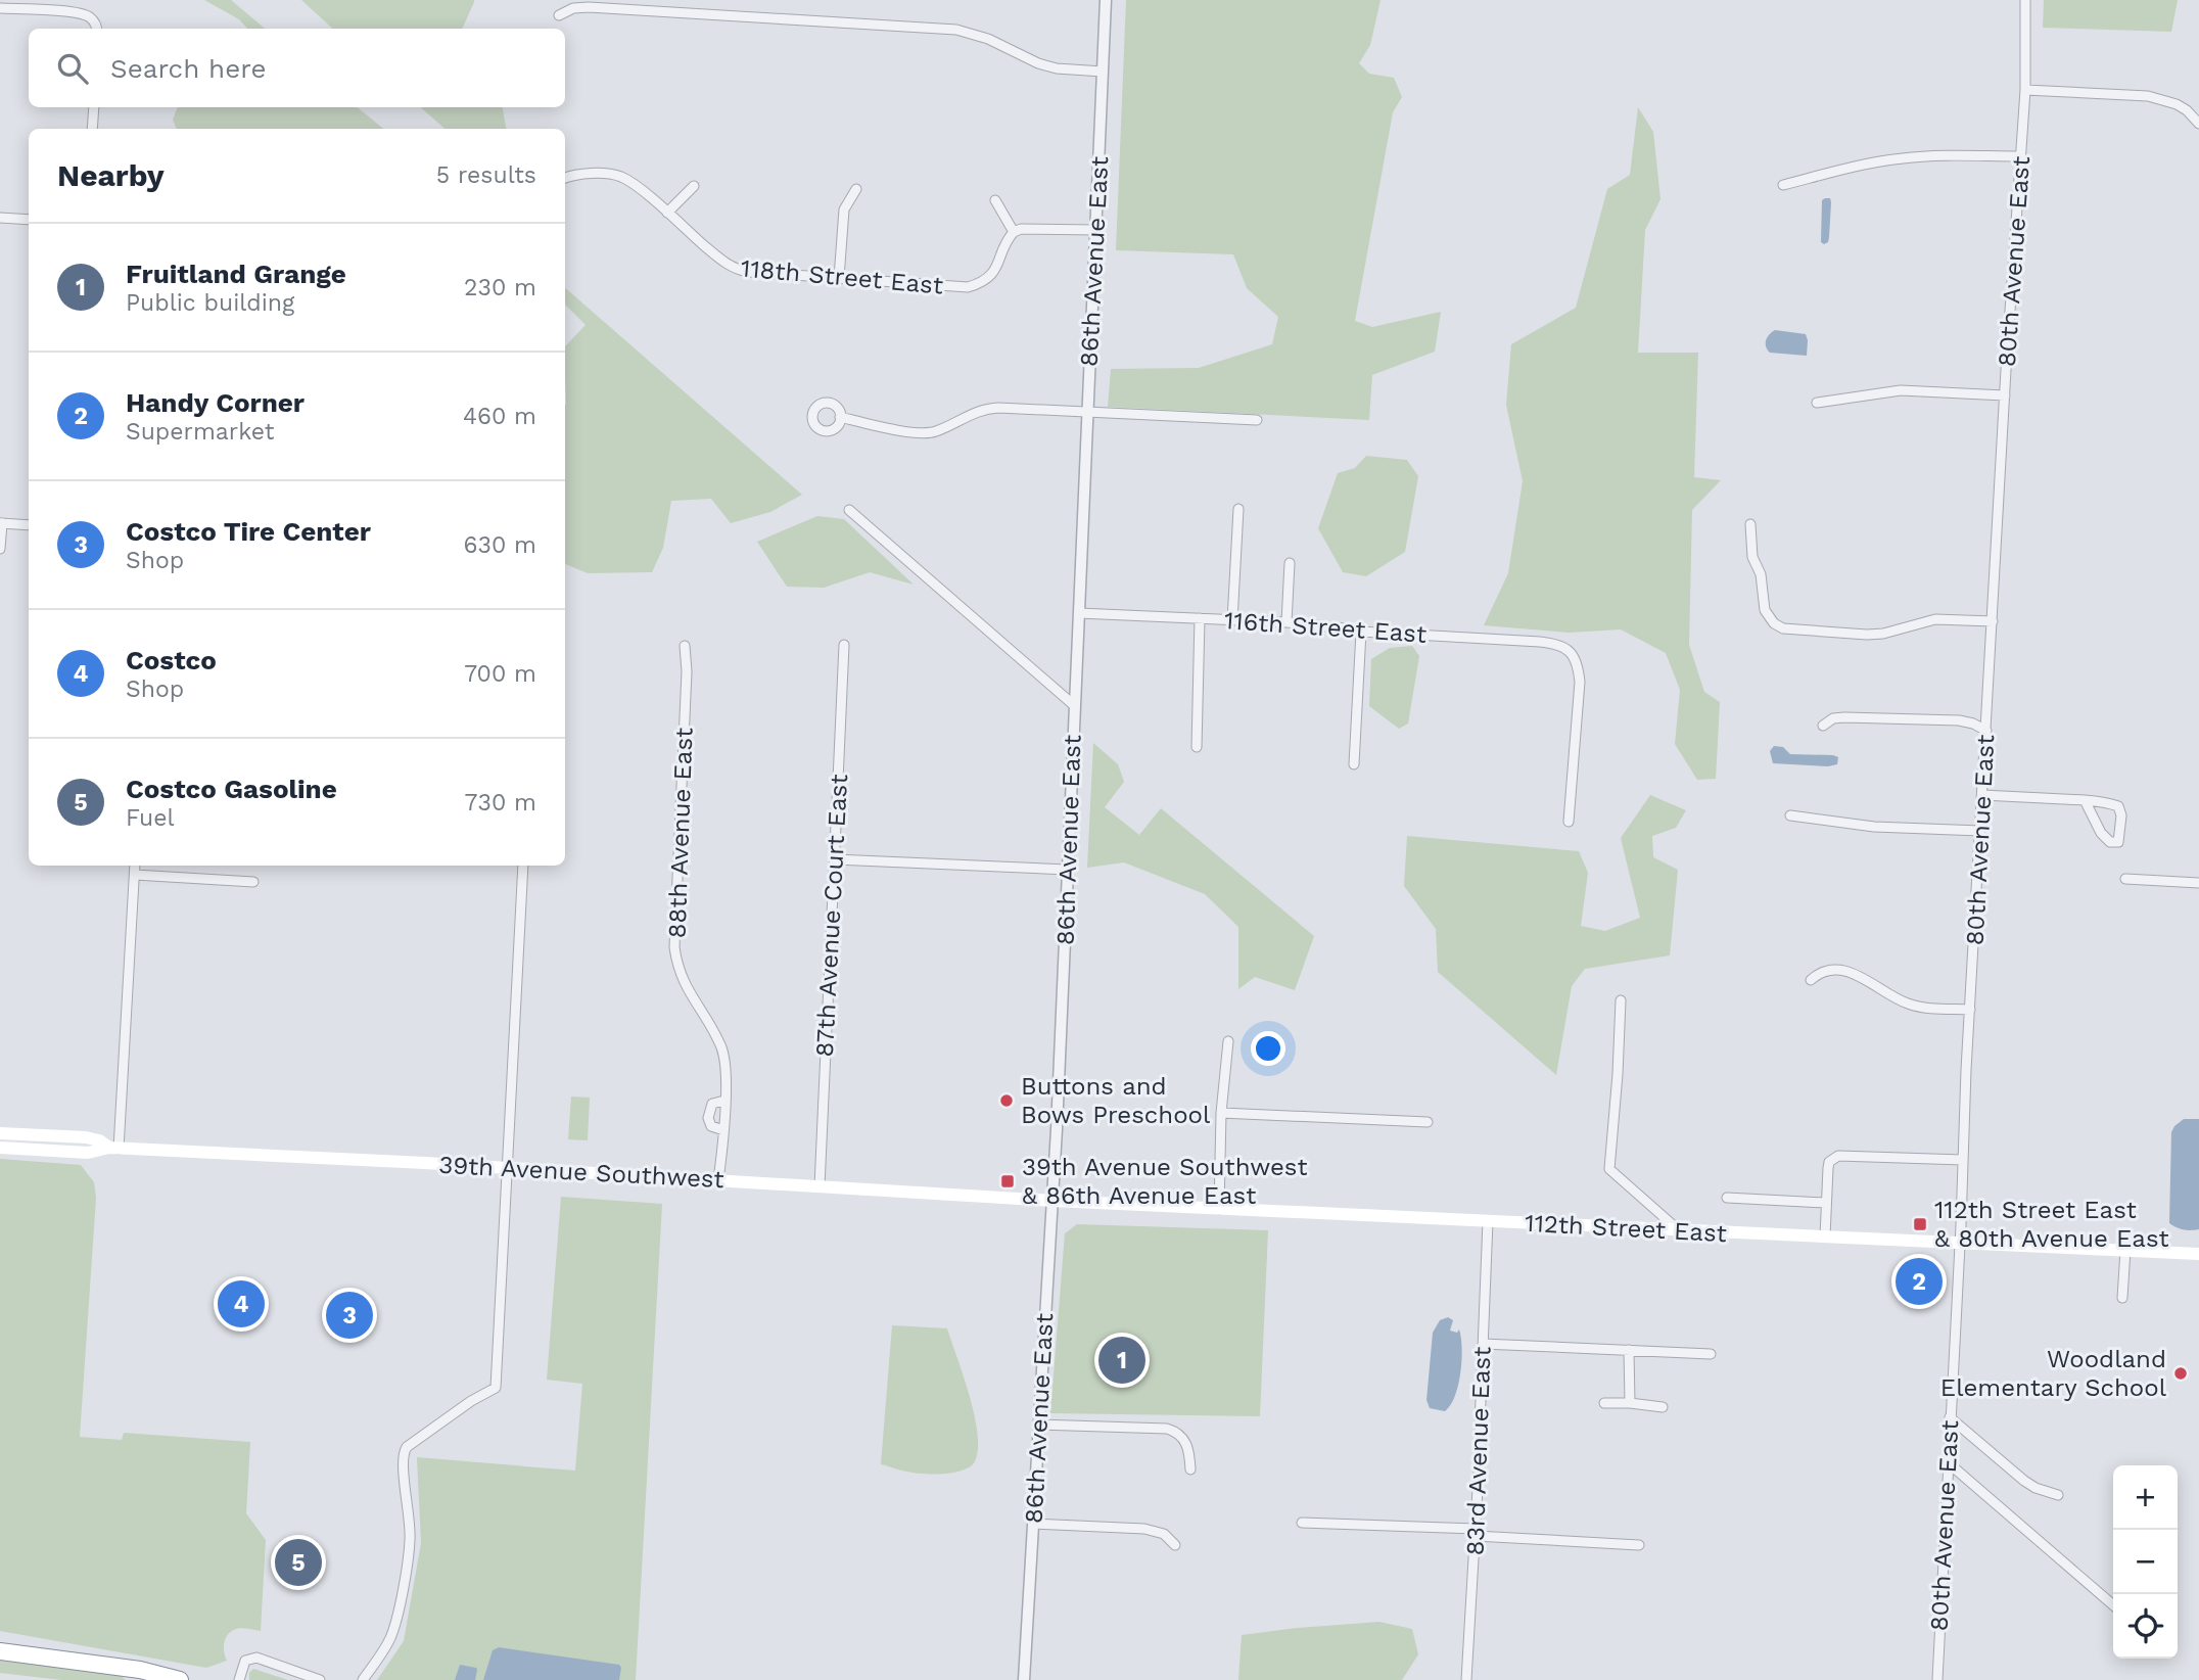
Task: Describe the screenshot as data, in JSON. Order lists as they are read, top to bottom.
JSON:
{
  "streets": {
    "main road": ["39th Avenue Southwest", "112th Street East"],
    "street": [
      "86th Avenue East",
      "80th Avenue East",
      "118th Street East",
      "116th Street East",
      "88th Avenue East",
      "87th Avenue Court East",
      "83rd Avenue East"
    ]
  },
  "crossings": [
    ["86th Avenue East", "116th Street East"],
    ["86th Avenue East", "39th Avenue Southwest"],
    ["86th Avenue East", "112th Street East"],
    ["80th Avenue East", "112th Street East"],
    ["88th Avenue East", "39th Avenue Southwest"],
    ["87th Avenue Court East", "39th Avenue Southwest"],
    ["39th Avenue Southwest", "112th Street East"],
    ["112th Street East", "83rd Avenue East"]
  ],
  "places": {
    "other": ["Buttons and Bows Preschool", "Woodland Elementary School"],
    "transit": ["39th Avenue Southwest & 86th Avenue East", "112th Street East & 80th Avenue East"]
  },
  "page": {
    "search": "Search here",
    "heading": ["Nearby", "5 results"],
    "list": [
      {
        "mark": "1",
        "name": "Fruitland Grange",
        "note": "Public building",
        "value": "230 m"
      },
      {
        "mark": "2",
        "name": "Handy Corner",
        "note": "Supermarket",
        "value": "460 m"
      },
      {
        "mark": "3",
        "name": "Costco Tire Center",
        "note": "Shop",
        "value": "630 m"
      },
      {
        "mark": "4",
        "name": "Costco",
        "note": "Shop",
        "value": "700 m"
      },
      {
        "mark": "5",
        "name": "Costco Gasoline",
        "note": "Fuel",
        "value": "730 m"
      }
    ],
    "pins": [
      "2",
      "4",
      "3",
      "1",
      "5"
    ],
    "map_buttons": ["+", "−"]
  }
}
